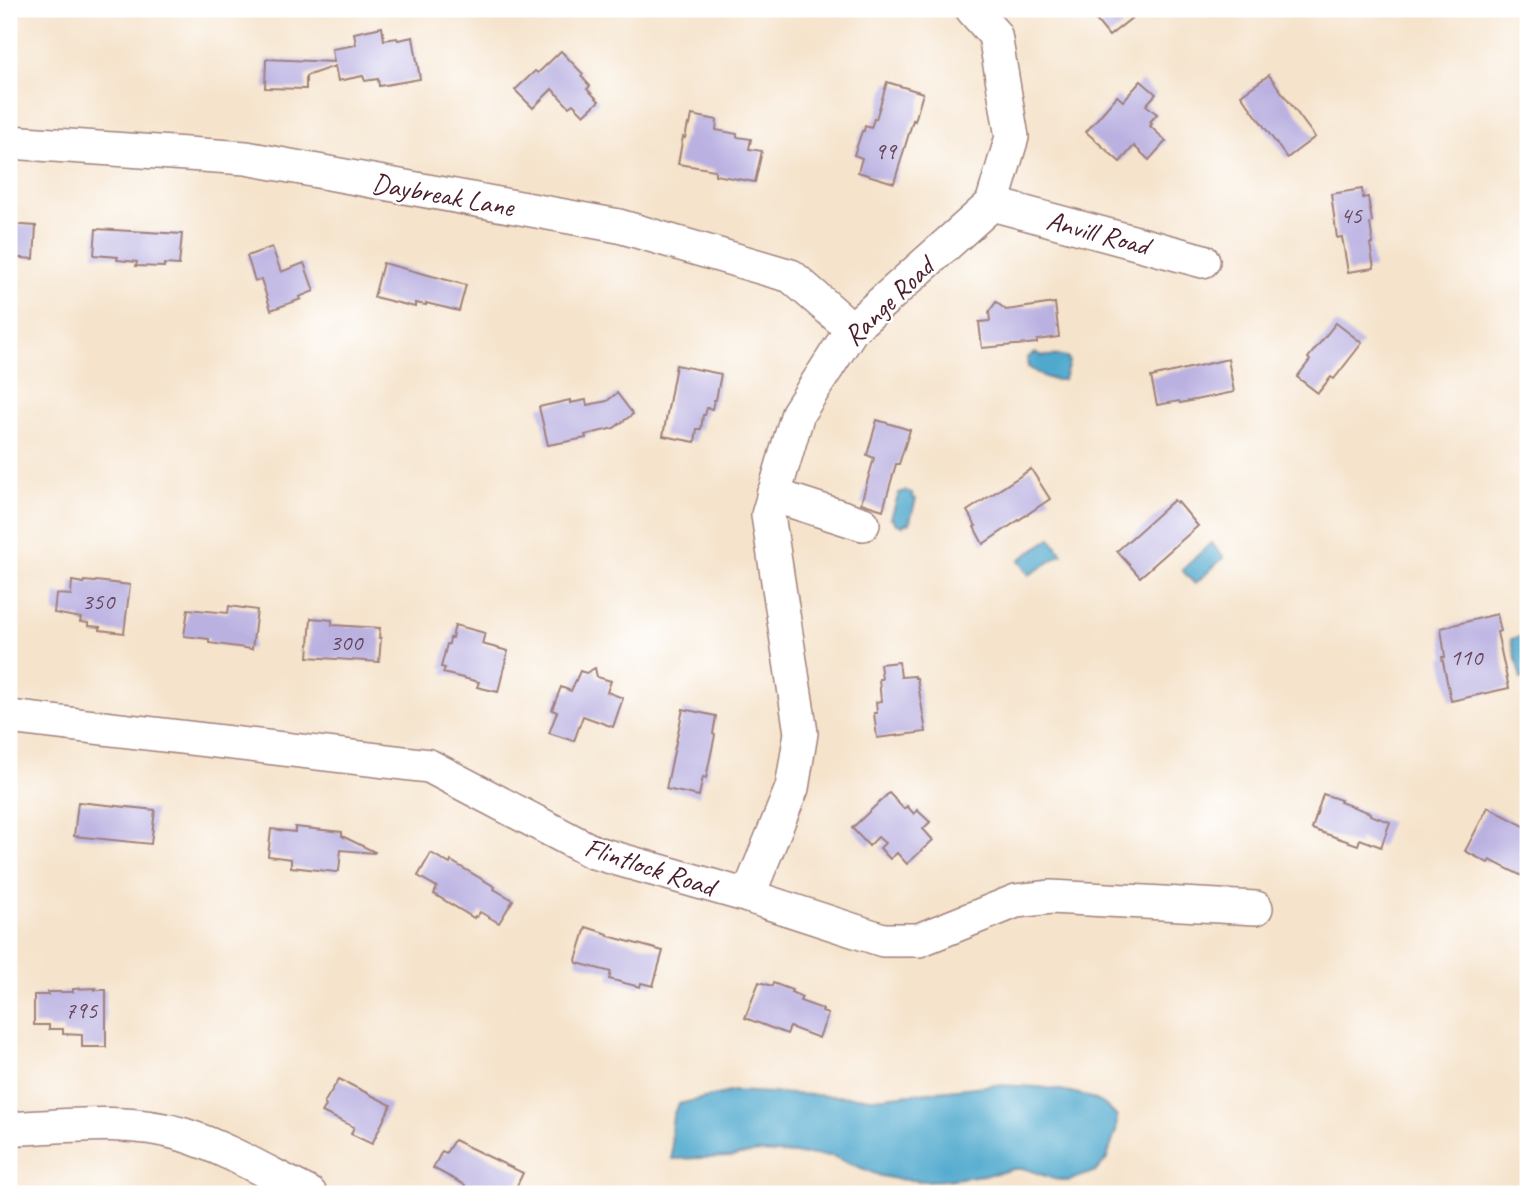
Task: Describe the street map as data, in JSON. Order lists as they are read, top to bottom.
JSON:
{
  "streets": {
    "street": [
      "Daybreak Lane",
      "Anvill Road",
      "Range Road",
      "Flintlock Road"
    ]
  },
  "crossings": [
    ["Daybreak Lane", "Range Road"],
    ["Anvill Road", "Range Road"],
    ["Range Road", "Flintlock Road"]
  ],
  "house_numbers": [
    "99",
    "45",
    "350",
    "300",
    "110",
    "795"
  ]
}
